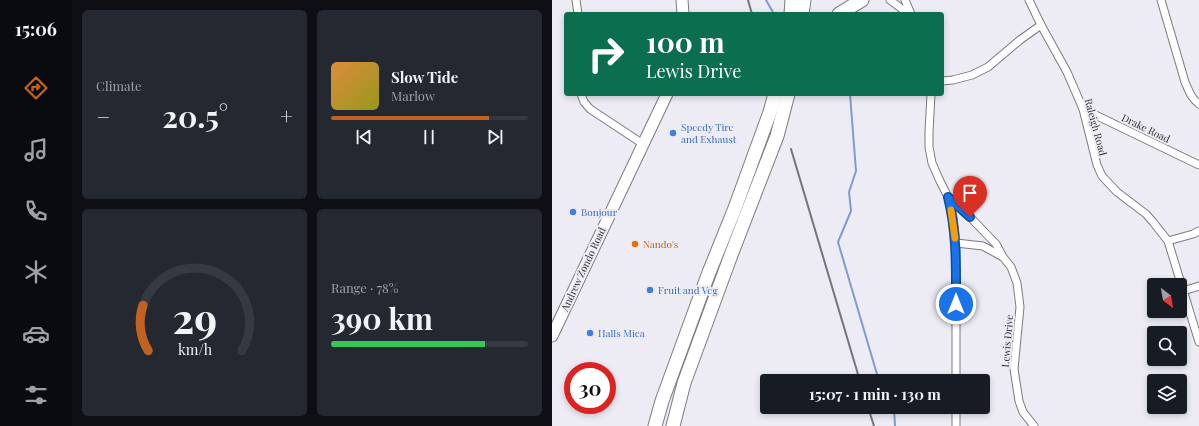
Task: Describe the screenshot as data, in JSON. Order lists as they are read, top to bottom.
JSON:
{
  "streets": {
    "main road": ["Andrew Zondo Road"],
    "street": ["Raleigh Road", "Drake Road", "Lewis Drive"]
  },
  "crossings": [
    ["Raleigh Road", "Drake Road"]
  ],
  "places": [
    "Speedy Tire and Exhaust",
    "Bonjour",
    "Nando's",
    "Fruit and Veg",
    "Halls Mica"
  ],
  "north": "bottom right",
  "page": {
    "tabs": "15:06",
    "tile": [
      "Climate",
      ["Range · 78%", "390 km"]
    ],
    "turn": ["100 m", "Lewis Drive"],
    "song": ["Slow Tide", "Marlow"],
    "heat": ["−", "20.5°", "+"],
    "limit": "30",
    "trip": "15:07 · 1 min · 130 m",
    "gauge": ["29", "km/h"]
  }
}
